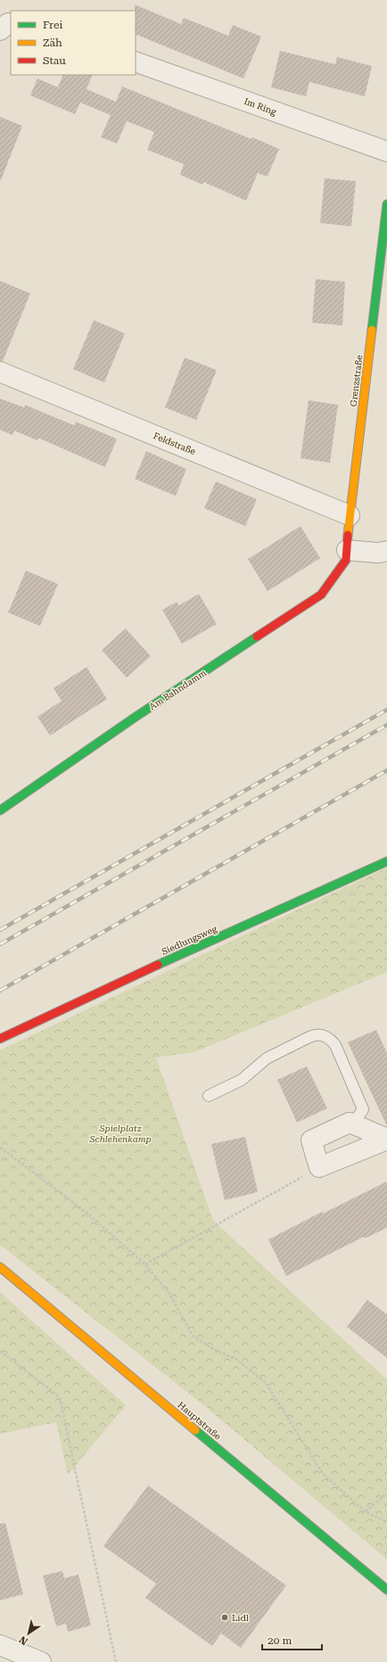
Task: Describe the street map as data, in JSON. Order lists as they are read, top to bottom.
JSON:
{
  "streets": {
    "street": [
      "Im Ring",
      "Grenzstraße",
      "Feldstraße",
      "Am Bahndamm",
      "Siedlungsweg",
      "Hauptstraße"
    ]
  },
  "crossings": [
    ["Grenzstraße", "Feldstraße"],
    ["Grenzstraße", "Am Bahndamm"]
  ],
  "parks": ["Spielplatz Schlehenkamp"],
  "places": ["Lidl"],
  "legend": ["Frei", "Zäh", "Stau"],
  "scale_bar": "20 m",
  "north": "bottom left"
}
